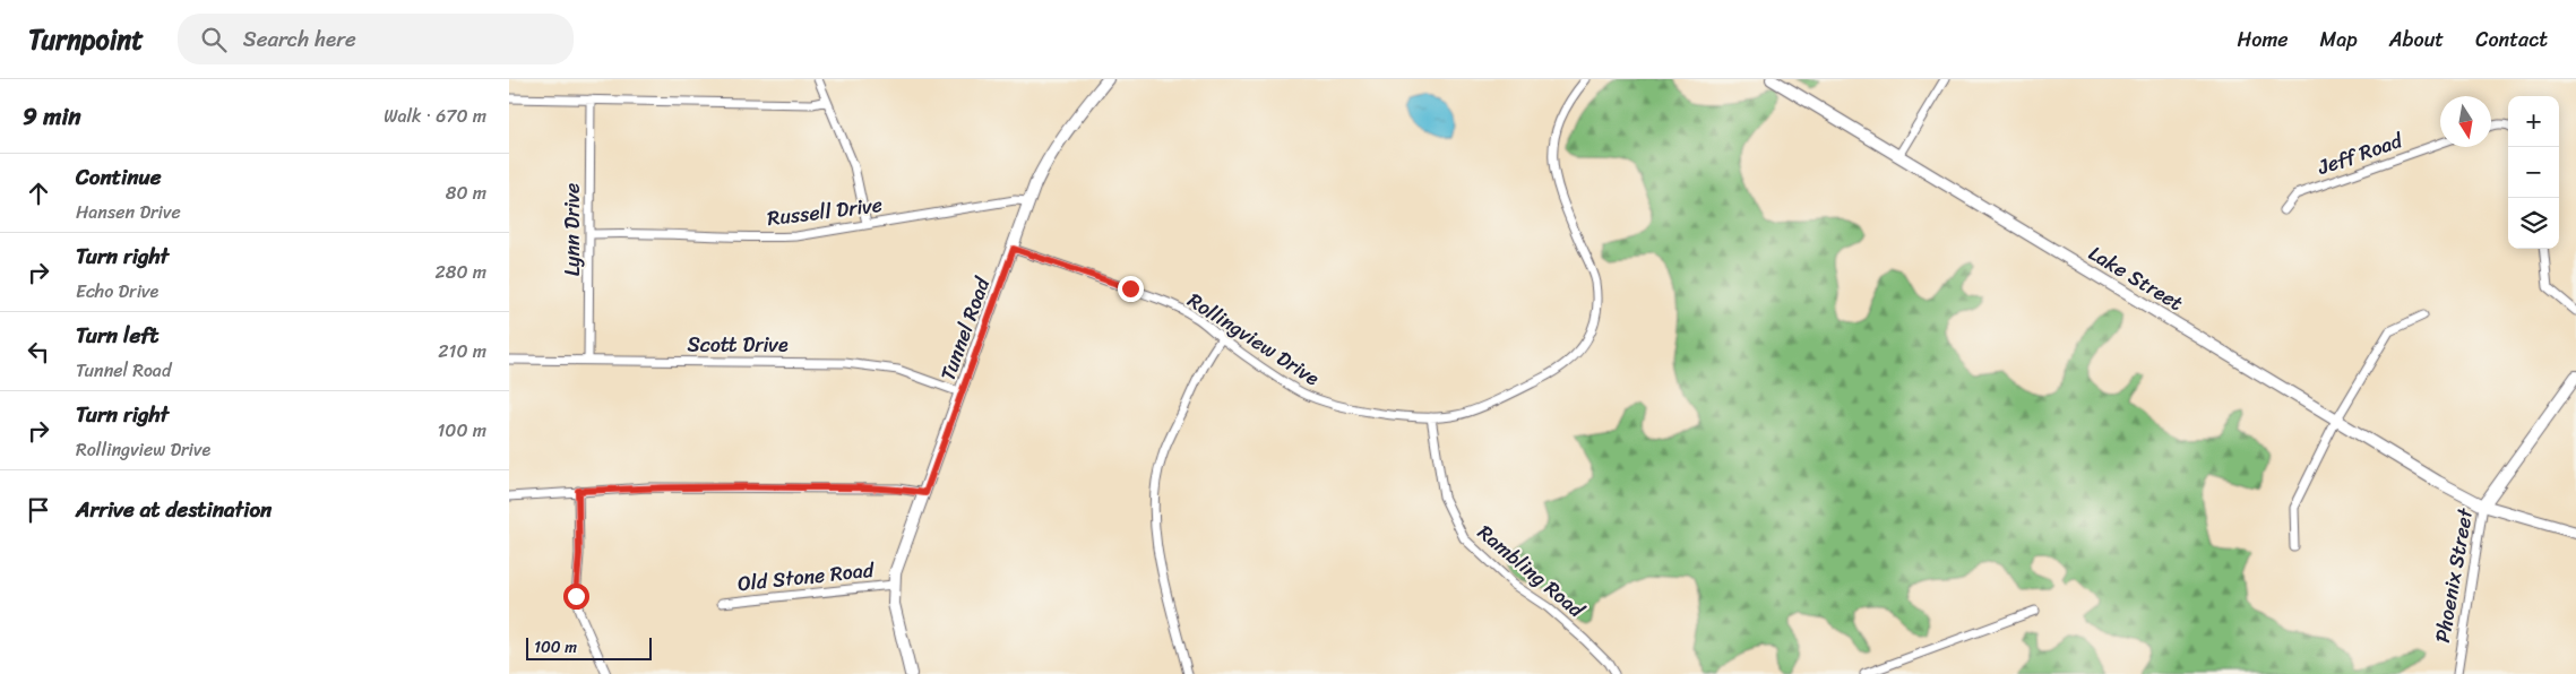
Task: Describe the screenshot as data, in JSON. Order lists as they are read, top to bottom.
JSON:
{
  "streets": {
    "street": [
      "Jeff Road",
      "Russell Drive",
      "Lynn Drive",
      "Lake Street",
      "Tunnel Road",
      "Rollingview Drive",
      "Scott Drive",
      "Rambling Road",
      "Phoenix Street",
      "Old Stone Road"
    ]
  },
  "crossings": [
    ["Russell Drive", "Lynn Drive"],
    ["Russell Drive", "Tunnel Road"],
    ["Lynn Drive", "Scott Drive"],
    ["Lake Street", "Phoenix Street"],
    ["Tunnel Road", "Rollingview Drive"],
    ["Tunnel Road", "Scott Drive"],
    ["Tunnel Road", "Old Stone Road"],
    ["Rollingview Drive", "Rambling Road"]
  ],
  "scale_bar": "100 m",
  "north": "bottom",
  "page": {
    "header": "Turnpoint",
    "search": "Search here",
    "nav": [
      "Home",
      "Map",
      "About",
      "Contact"
    ],
    "heading": ["9 min", "Walk · 670 m"],
    "map_buttons": ["+", "−"],
    "list": [
      ["Continue", "Hansen Drive", "80 m"],
      ["Turn right", "Echo Drive", "280 m"],
      ["Turn left", "Tunnel Road", "210 m"],
      ["Turn right", "Rollingview Drive", "100 m"],
      "Arrive at destination"
    ],
    "scale": "100 m"
  }
}
